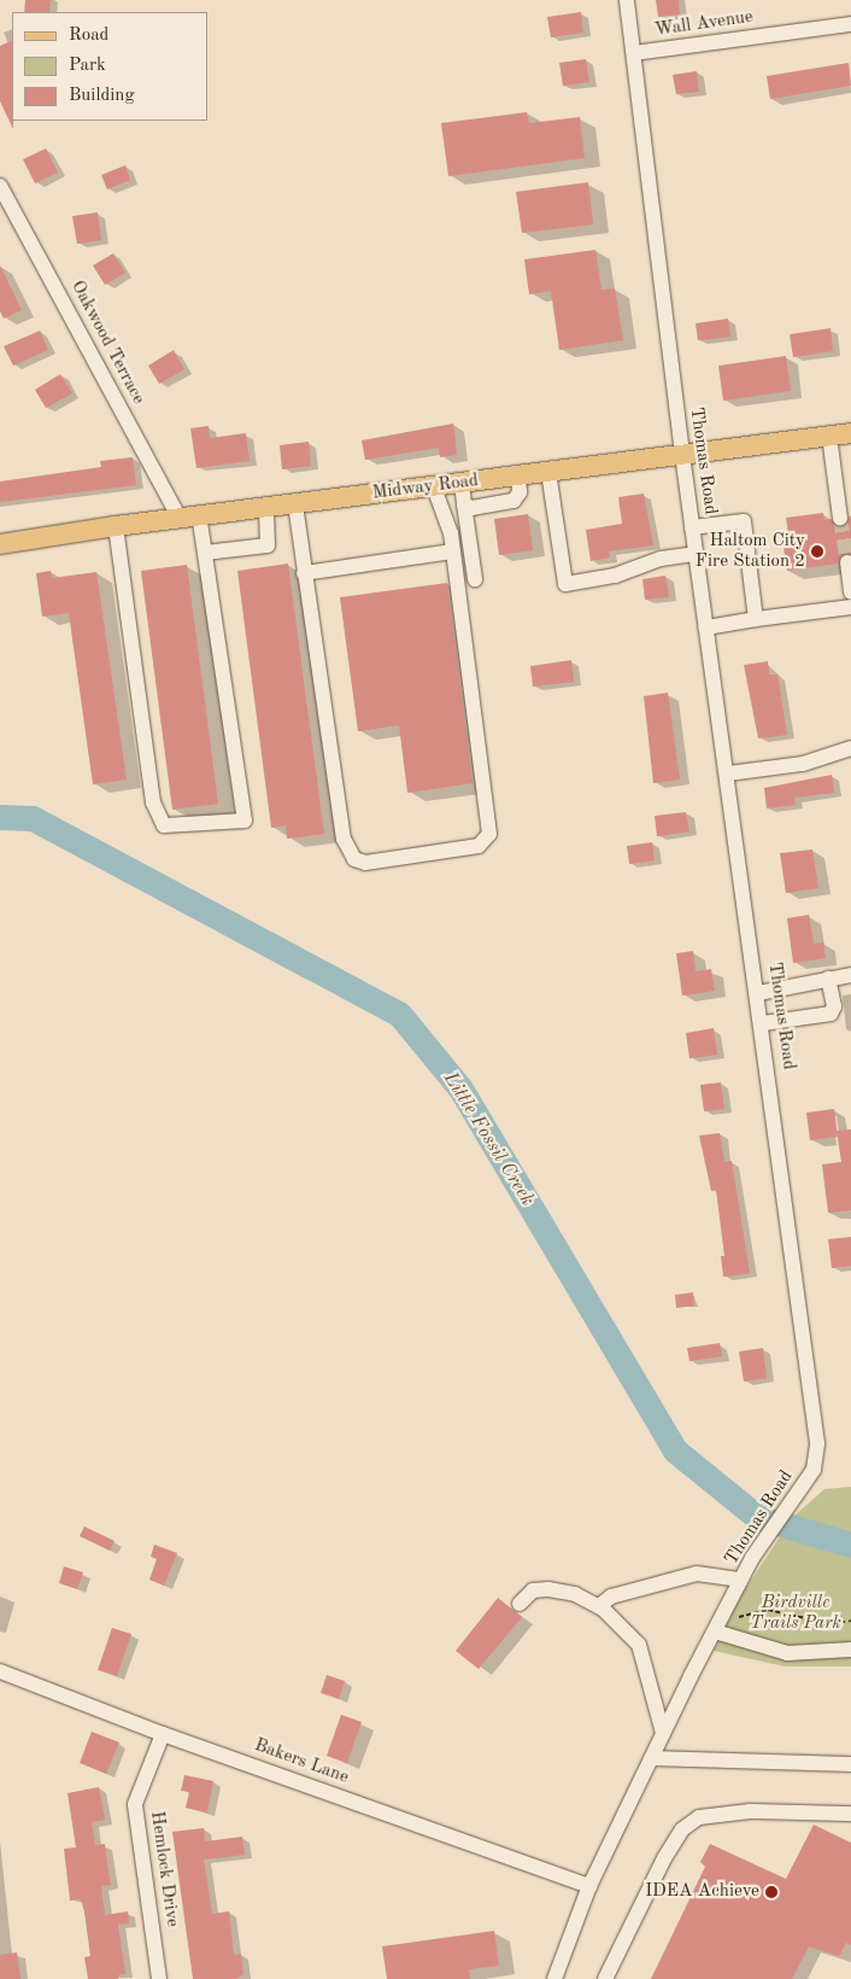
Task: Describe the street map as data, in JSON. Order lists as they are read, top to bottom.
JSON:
{
  "streets": {
    "main road": ["Midway Road"],
    "street": [
      "Wall Avenue",
      "Oakwood Terrace",
      "Thomas Road",
      "Bakers Lane",
      "Hemlock Drive"
    ]
  },
  "crossings": [
    ["Wall Avenue", "Thomas Road"],
    ["Oakwood Terrace", "Midway Road"],
    ["Thomas Road", "Midway Road"],
    ["Thomas Road", "Bakers Lane"],
    ["Bakers Lane", "Hemlock Drive"]
  ],
  "water": ["Little Fossil Creek"],
  "parks": ["Birdville Trails Park"],
  "places": ["Haltom City Fire Station 2", "IDEA Achieve"],
  "legend": ["Road", "Park", "Building"]
}
